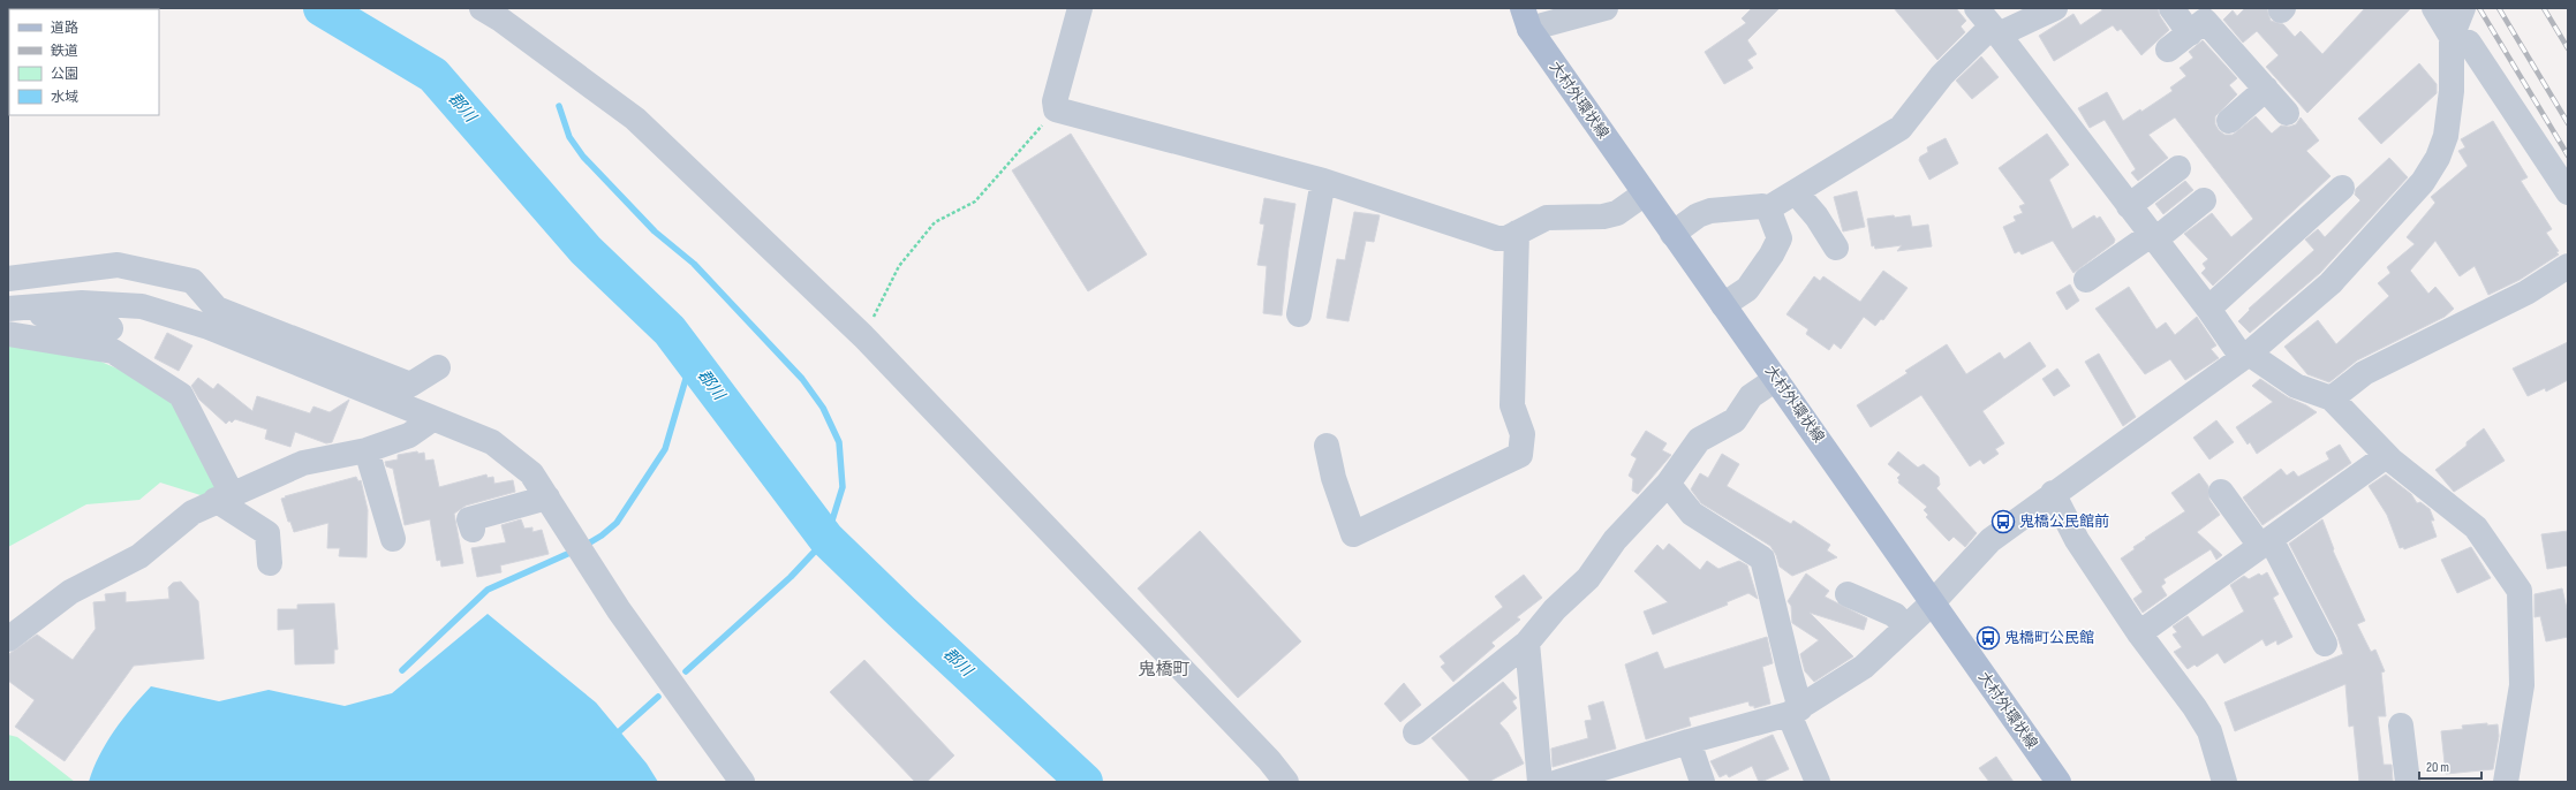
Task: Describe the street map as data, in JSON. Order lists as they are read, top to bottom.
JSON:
{
  "streets": {
    "main road": ["大村外環状線"]
  },
  "districts": ["鬼橋町"],
  "water": ["郡川"],
  "places": {
    "bus stop": ["鬼橋公民館前", "鬼橋町公民館"]
  },
  "legend": [
    "道路",
    "鉄道",
    "公園",
    "水域"
  ],
  "scale_bar": "20 m"
}
